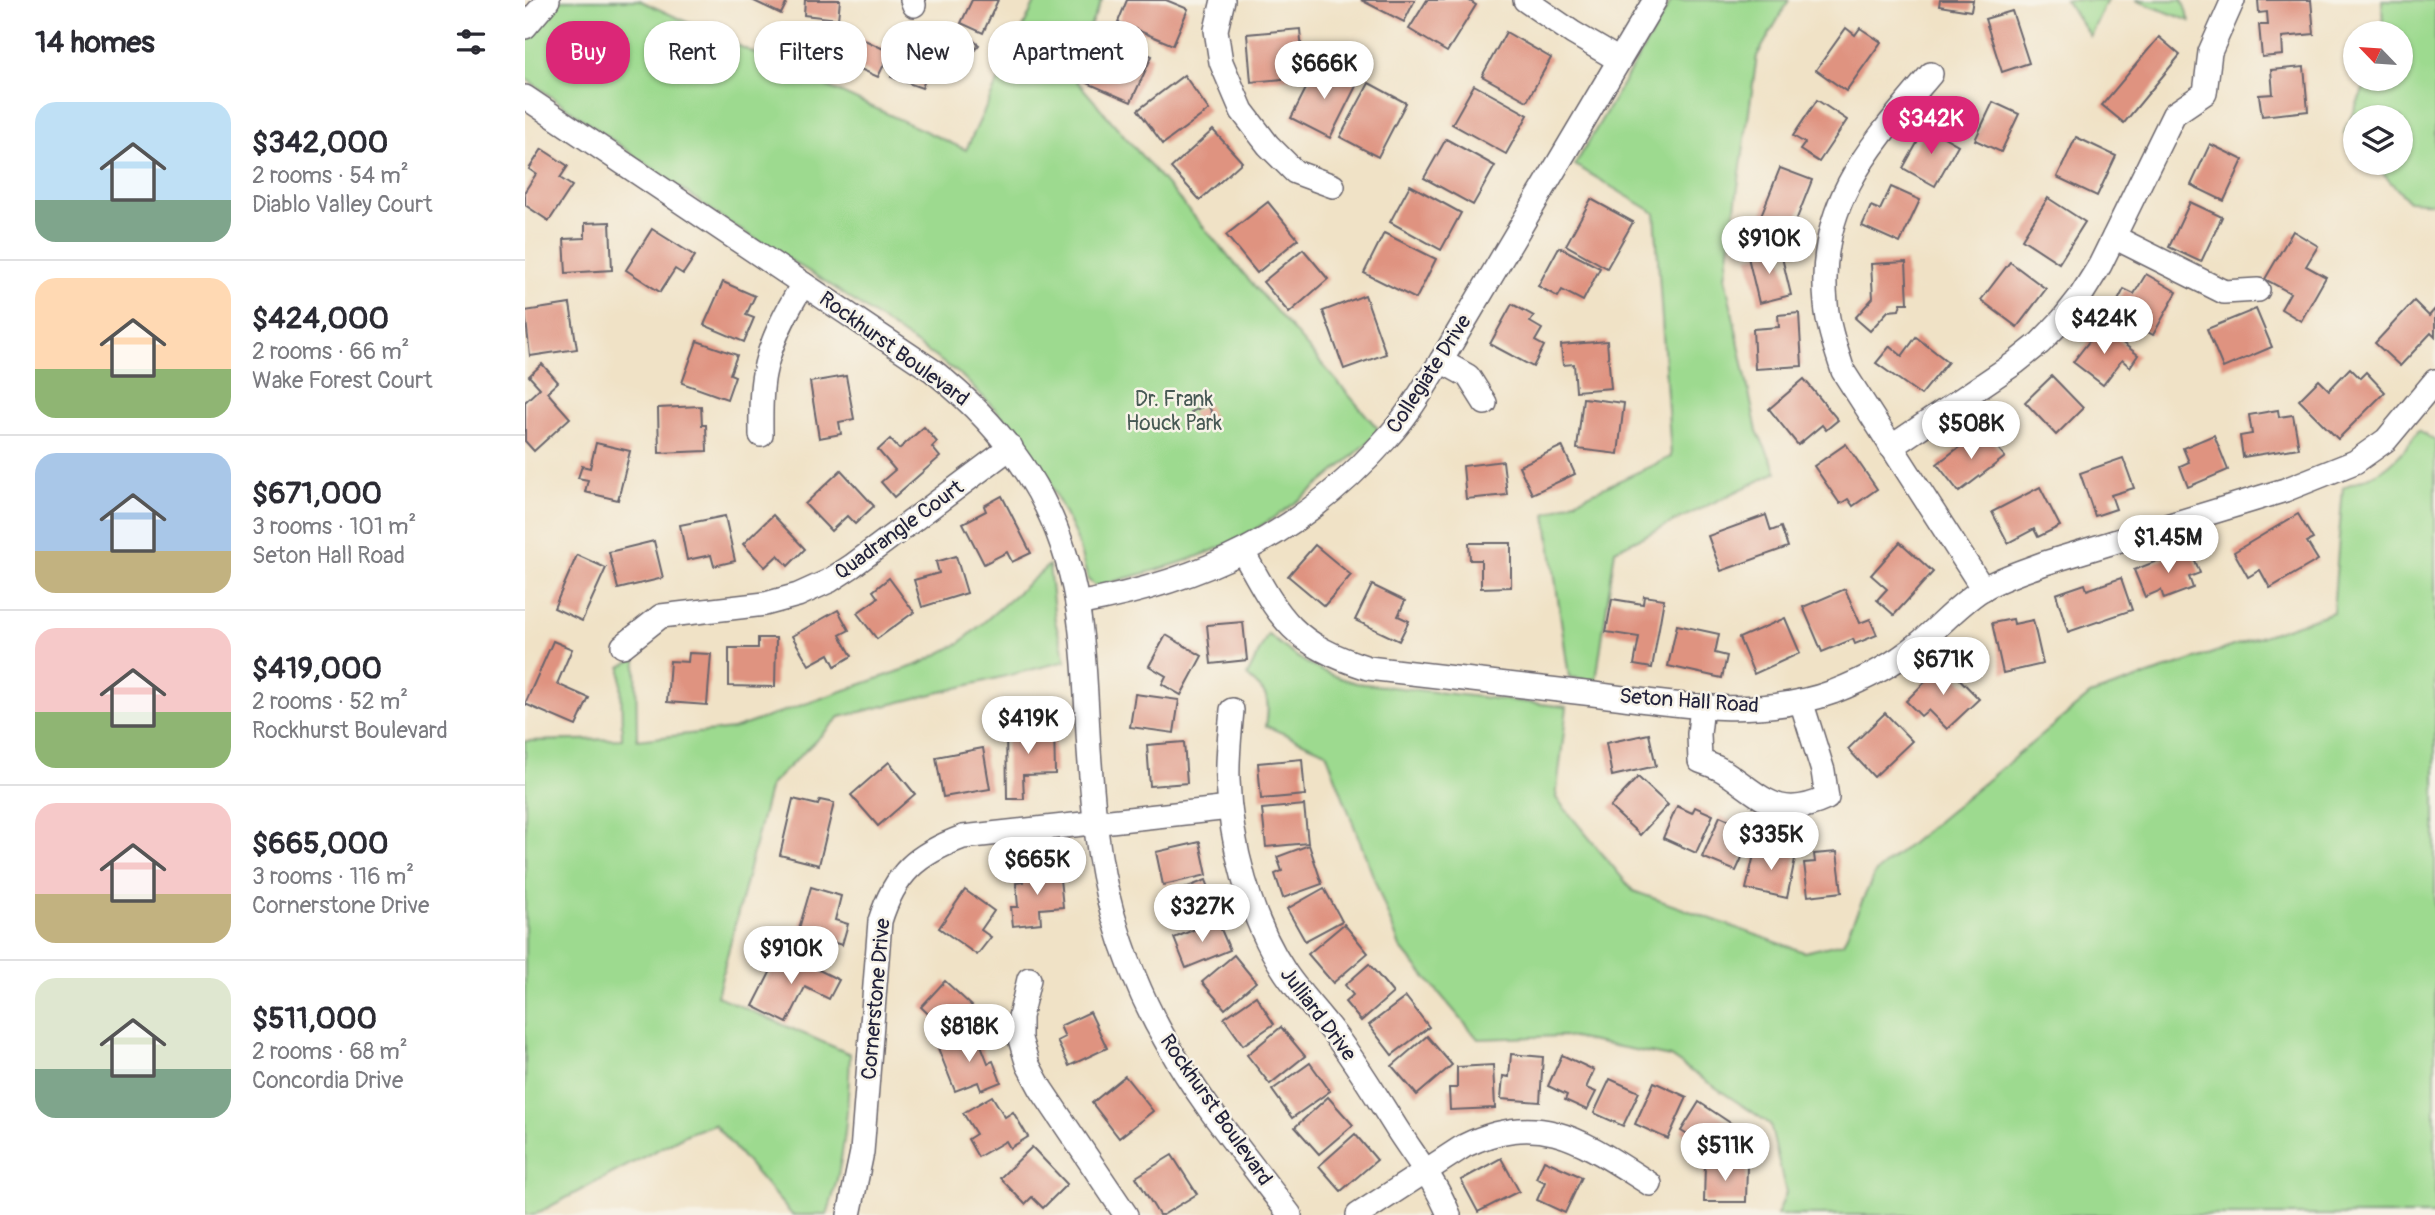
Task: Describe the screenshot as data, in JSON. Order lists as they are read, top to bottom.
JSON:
{
  "streets": {
    "street": [
      "Rockhurst Boulevard",
      "Collegiate Drive",
      "Quadrangle Court",
      "Seton Hall Road",
      "Cornerstone Drive",
      "Julliard Drive"
    ]
  },
  "crossings": [
    ["Rockhurst Boulevard", "Collegiate Drive"],
    ["Rockhurst Boulevard", "Quadrangle Court"],
    ["Rockhurst Boulevard", "Cornerstone Drive"],
    ["Collegiate Drive", "Seton Hall Road"],
    ["Cornerstone Drive", "Julliard Drive"]
  ],
  "parks": ["Dr. Frank Houck Park"],
  "north": "top left",
  "page": {
    "heading": "14 homes",
    "chip": [
      "Buy",
      "Rent",
      "Filters",
      "New",
      "Apartment"
    ],
    "price": [
      "$666K",
      "$342K",
      "$910K",
      "$424K",
      "$508K",
      "$1.45M",
      "$671K",
      "$419K",
      "$335K",
      "$665K",
      "$327K",
      "$910K",
      "$818K",
      "$511K"
    ],
    "list": [
      {
        "name": "$342,000",
        "note": "2 rooms · 54 m² · Diablo Valley Court"
      },
      {
        "name": "$424,000",
        "note": "2 rooms · 66 m² · Wake Forest Court"
      },
      {
        "name": "$671,000",
        "note": "3 rooms · 101 m² · Seton Hall Road"
      },
      {
        "name": "$419,000",
        "note": "2 rooms · 52 m² · Rockhurst Boulevard"
      },
      {
        "name": "$665,000",
        "note": "3 rooms · 116 m² · Cornerstone Drive"
      },
      {
        "name": "$511,000",
        "note": "2 rooms · 68 m² · Concordia Drive"
      }
    ]
  }
}
